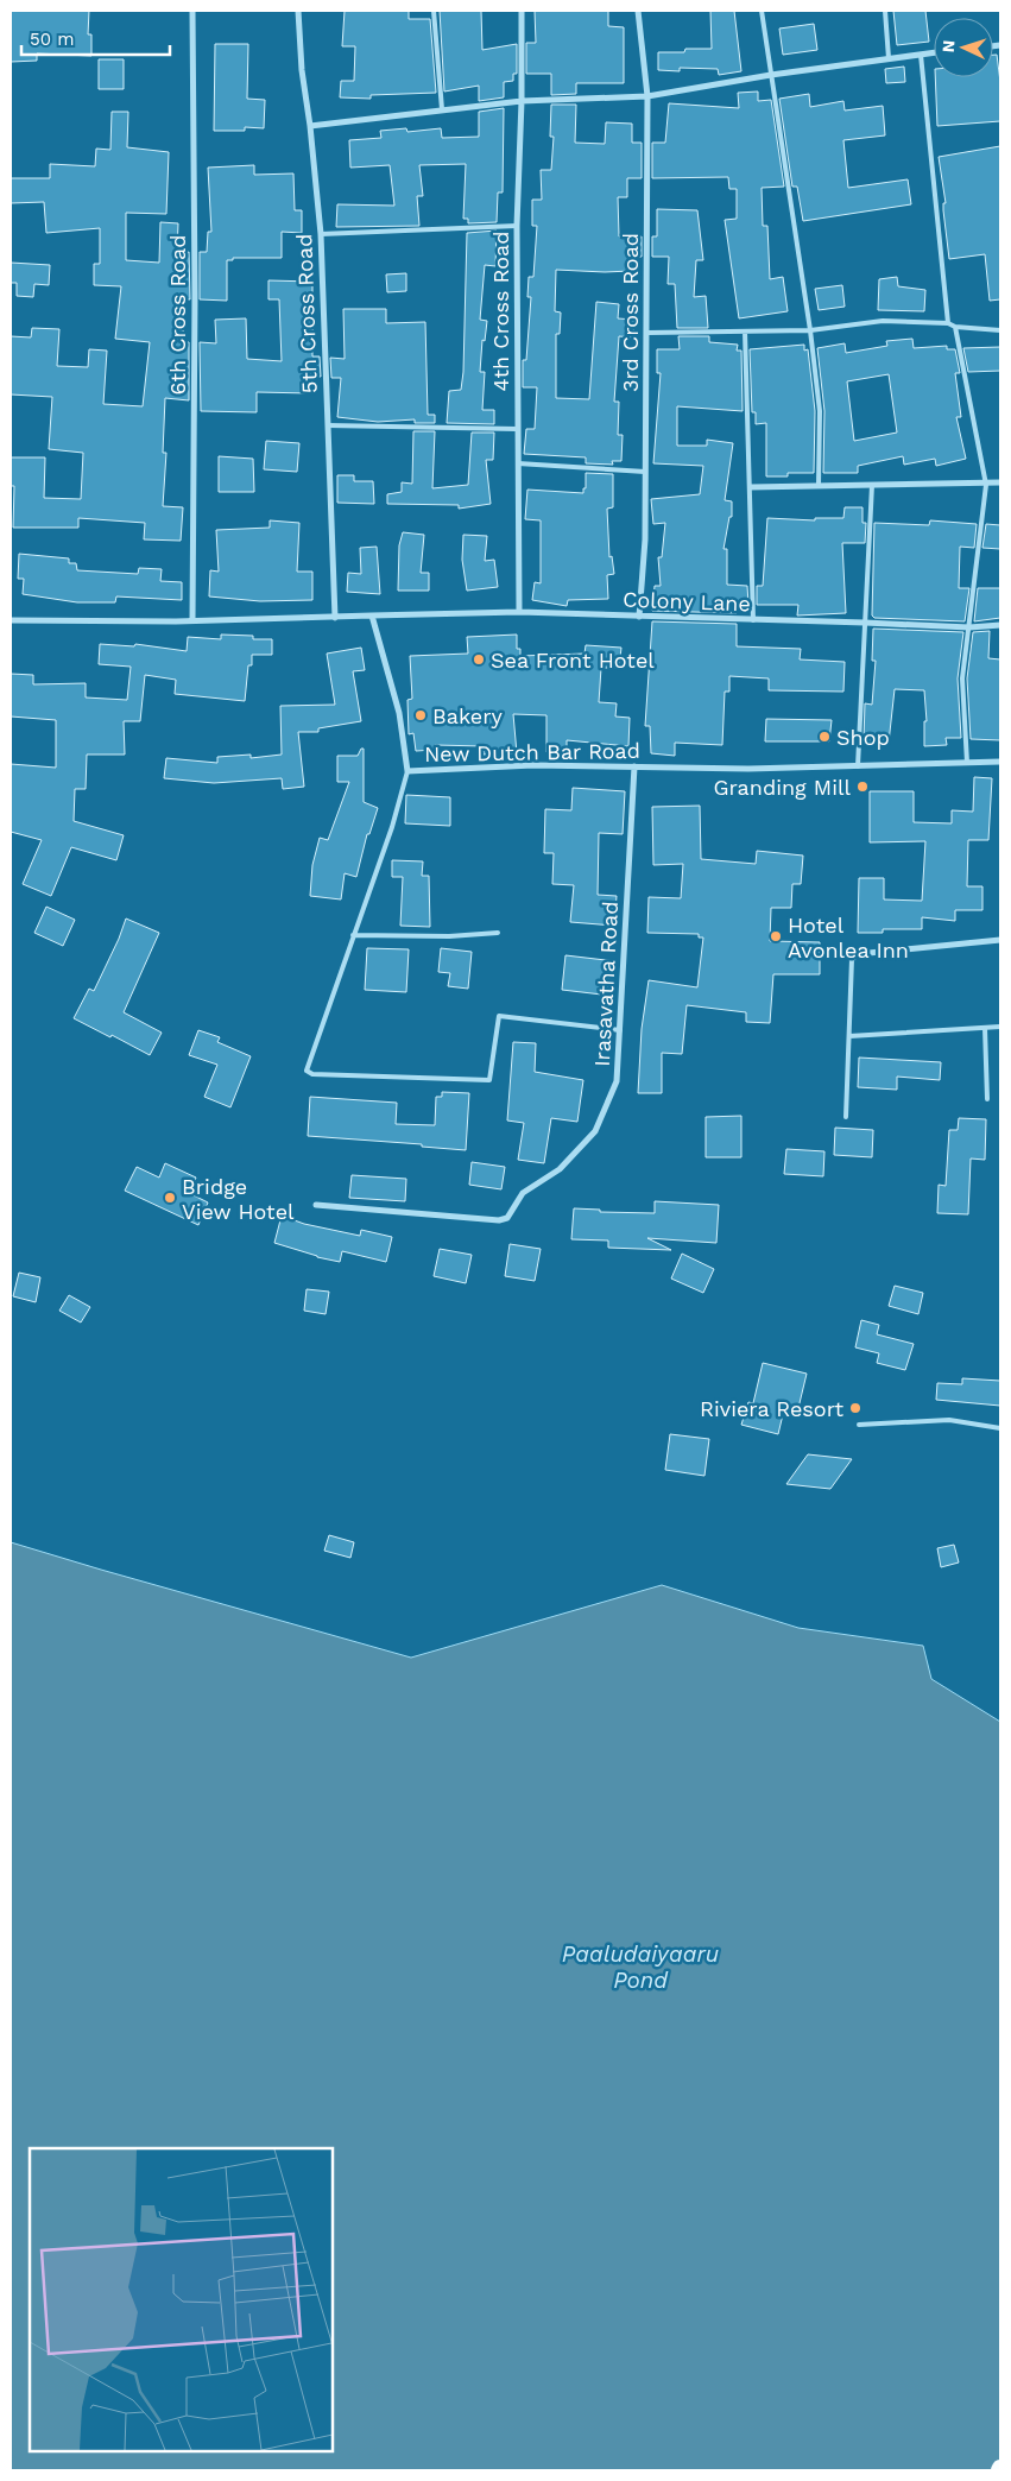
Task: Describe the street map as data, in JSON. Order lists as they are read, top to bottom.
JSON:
{
  "streets": {
    "street": [
      "4th Cross Road",
      "3rd Cross Road",
      "5th Cross Road",
      "6th Cross Road",
      "Colony Lane",
      "New Dutch Bar Road",
      "Irasavatha Road"
    ]
  },
  "crossings": [
    ["4th Cross Road", "Colony Lane"],
    ["3rd Cross Road", "Colony Lane"],
    ["Colony Lane", "New Dutch Bar Road"],
    ["New Dutch Bar Road", "Irasavatha Road"]
  ],
  "water": ["Paaludaiyaaru Pond"],
  "places": [
    "Sea Front Hotel",
    "Bakery",
    "Shop",
    "Granding Mill",
    "Hotel Avonlea Inn",
    "Bridge View Hotel",
    "Riviera Resort"
  ],
  "scale_bar": "50 m",
  "north": "left"
}
